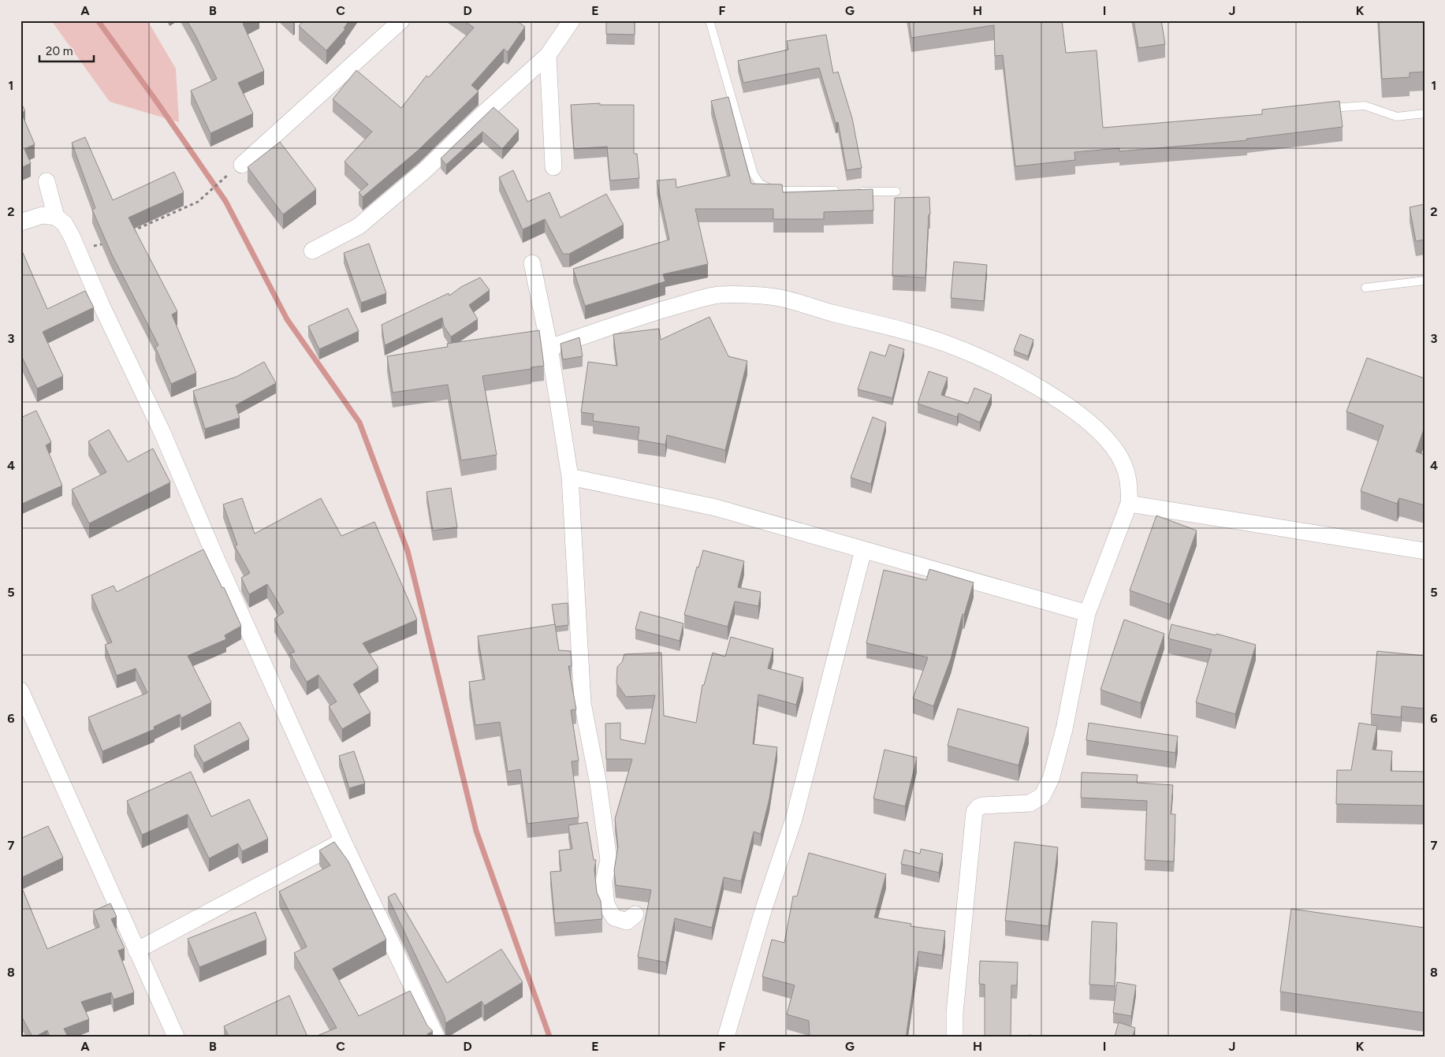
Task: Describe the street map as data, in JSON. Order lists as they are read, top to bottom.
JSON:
{
  "scale_bar": "20 m",
  "grid": {
    "columns": [
      "A",
      "B",
      "C",
      "D",
      "E",
      "F",
      "G",
      "H",
      "I",
      "J",
      "K"
    ],
    "rows": [
      "1",
      "2",
      "3",
      "4",
      "5",
      "6",
      "7",
      "8"
    ]
  }
}
